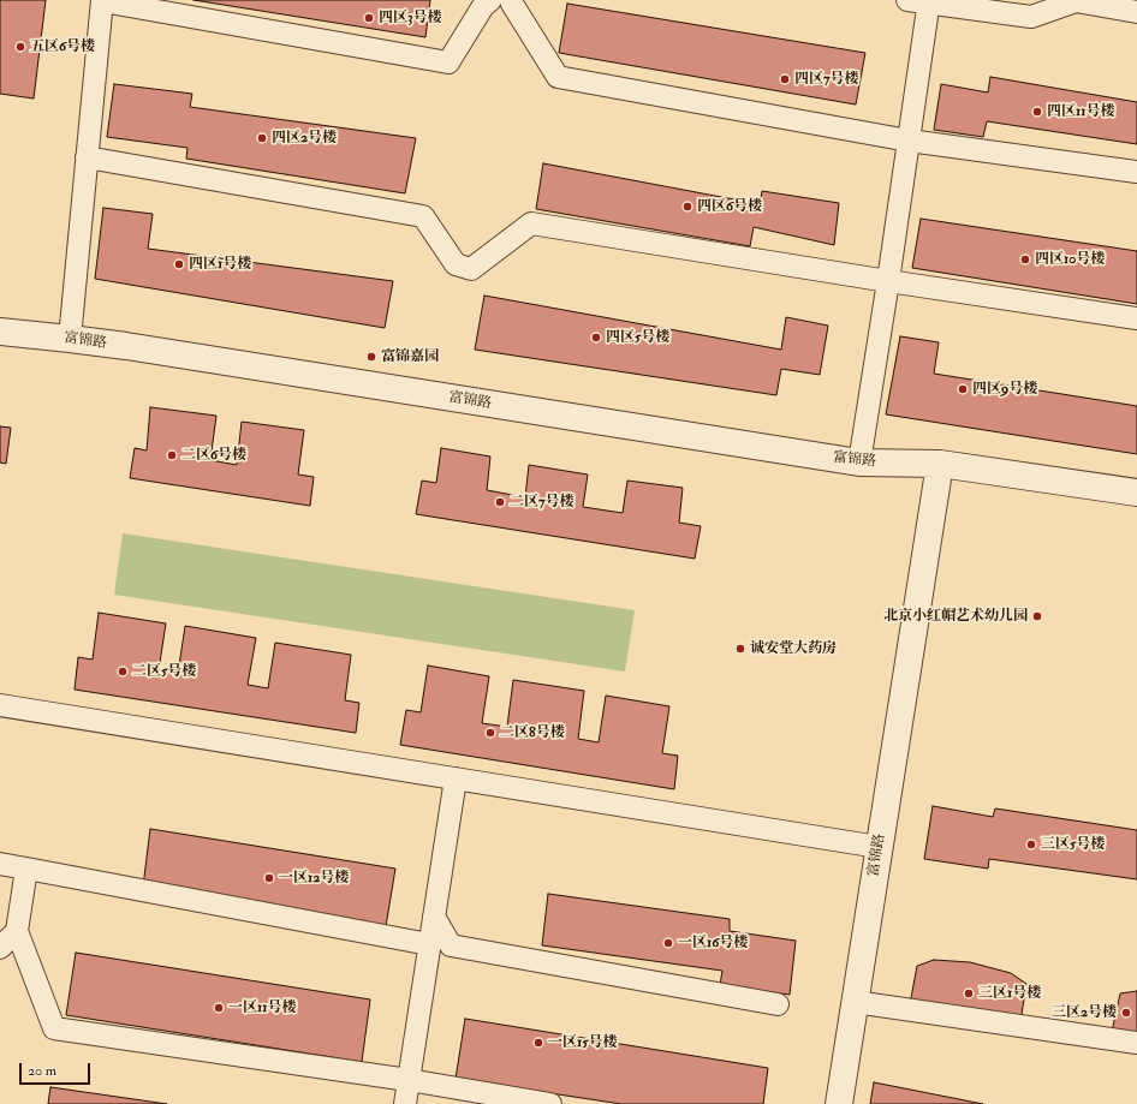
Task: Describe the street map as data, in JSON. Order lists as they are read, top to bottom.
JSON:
{
  "streets": {
    "street": ["富锦路"]
  },
  "places": [
    "四区3号楼",
    "五区6号楼",
    "四区7号楼",
    "四区11号楼",
    "四区2号楼",
    "四区6号楼",
    "四区10号楼",
    "四区1号楼",
    "四区5号楼",
    "富锦嘉园",
    "四区9号楼",
    "二区6号楼",
    "二区7号楼",
    "北京小红帽艺术幼儿园",
    "诚安堂大药房",
    "二区5号楼",
    "二区8号楼",
    "三区5号楼",
    "一区12号楼",
    "一区16号楼",
    "三区1号楼",
    "一区11号楼",
    "三区2号楼",
    "一区15号楼"
  ],
  "scale_bar": "20 m"
}
